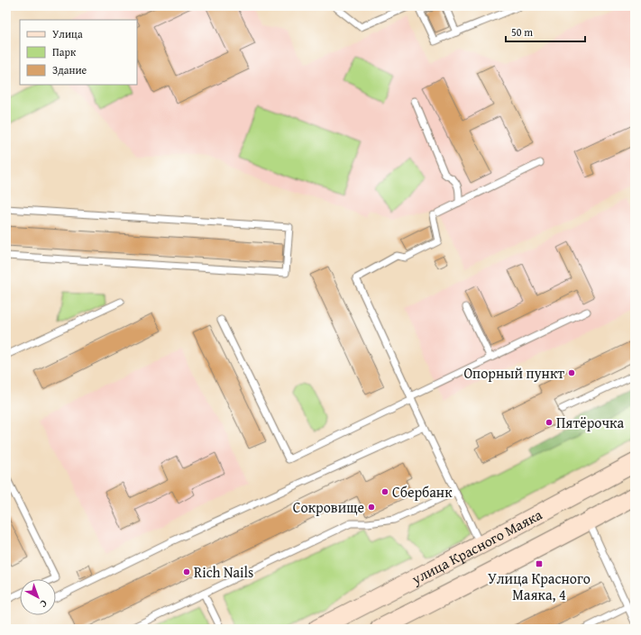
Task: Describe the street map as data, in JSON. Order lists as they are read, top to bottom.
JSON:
{
  "streets": {
    "street": ["улица Красного Маяка"]
  },
  "places": {
    "other": [
      "Опорный пункт",
      "Пятёрочка",
      "Сбербанк",
      "Сокровище",
      "Rich Nails"
    ],
    "transit": ["Улица Красного Маяка, 4"]
  },
  "legend": ["Улица", "Парк", "Здание"],
  "scale_bar": "50 m",
  "north": "bottom right"
}
